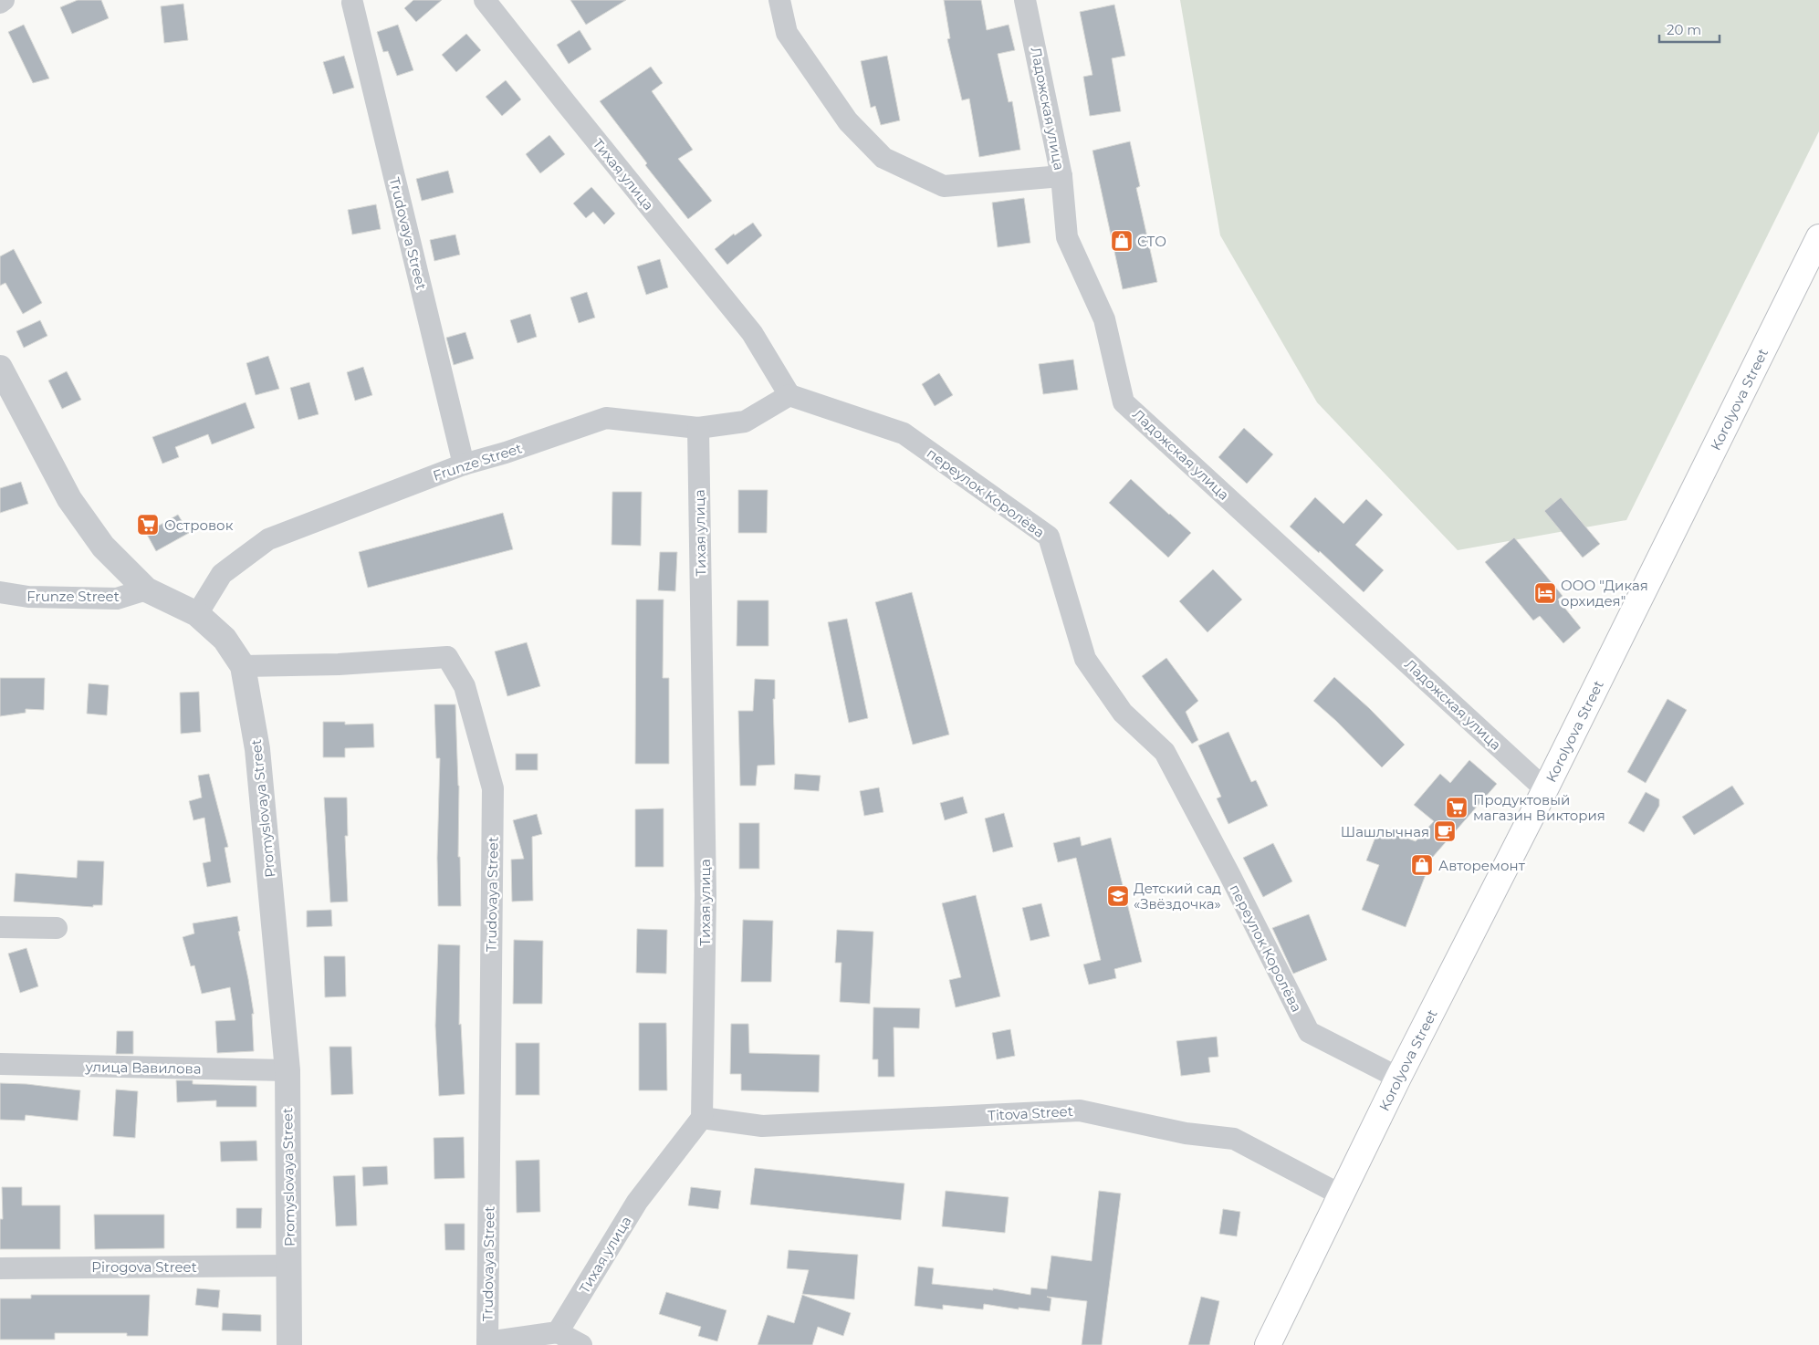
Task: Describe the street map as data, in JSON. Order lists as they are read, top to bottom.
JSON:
{
  "streets": {
    "main road": ["Korolyova Street"],
    "street": [
      "Ладожская улица",
      "Тихая улица",
      "Trudovaya Street",
      "Frunze Street",
      "переулок Королёва",
      "Promyslovaya Street",
      "улица Вавилова",
      "Titova Street",
      "Pirogova Street"
    ]
  },
  "crossings": [
    ["Ладожская улица", "Korolyova Street"],
    ["Тихая улица", "Frunze Street"],
    ["Тихая улица", "переулок Королёва"],
    ["Тихая улица", "Titova Street"],
    ["Trudovaya Street", "Frunze Street"],
    ["Trudovaya Street", "Promyslovaya Street"],
    ["Korolyova Street", "переулок Королёва"],
    ["Korolyova Street", "Titova Street"],
    ["Frunze Street", "переулок Королёва"],
    ["Frunze Street", "Promyslovaya Street"],
    ["Promyslovaya Street", "улица Вавилова"],
    ["Promyslovaya Street", "Pirogova Street"]
  ],
  "places": {
    "shop": ["СТО", "Авторемонт"],
    "supermarket": ["Островок", "Продуктовый магазин Виктория"],
    "hotel": ["ООО \"Дикая орхидея\""],
    "cafe": ["Шашлычная"],
    "school or university": ["Детский сад «Звёздочка»"]
  },
  "scale_bar": "20 m"
}
